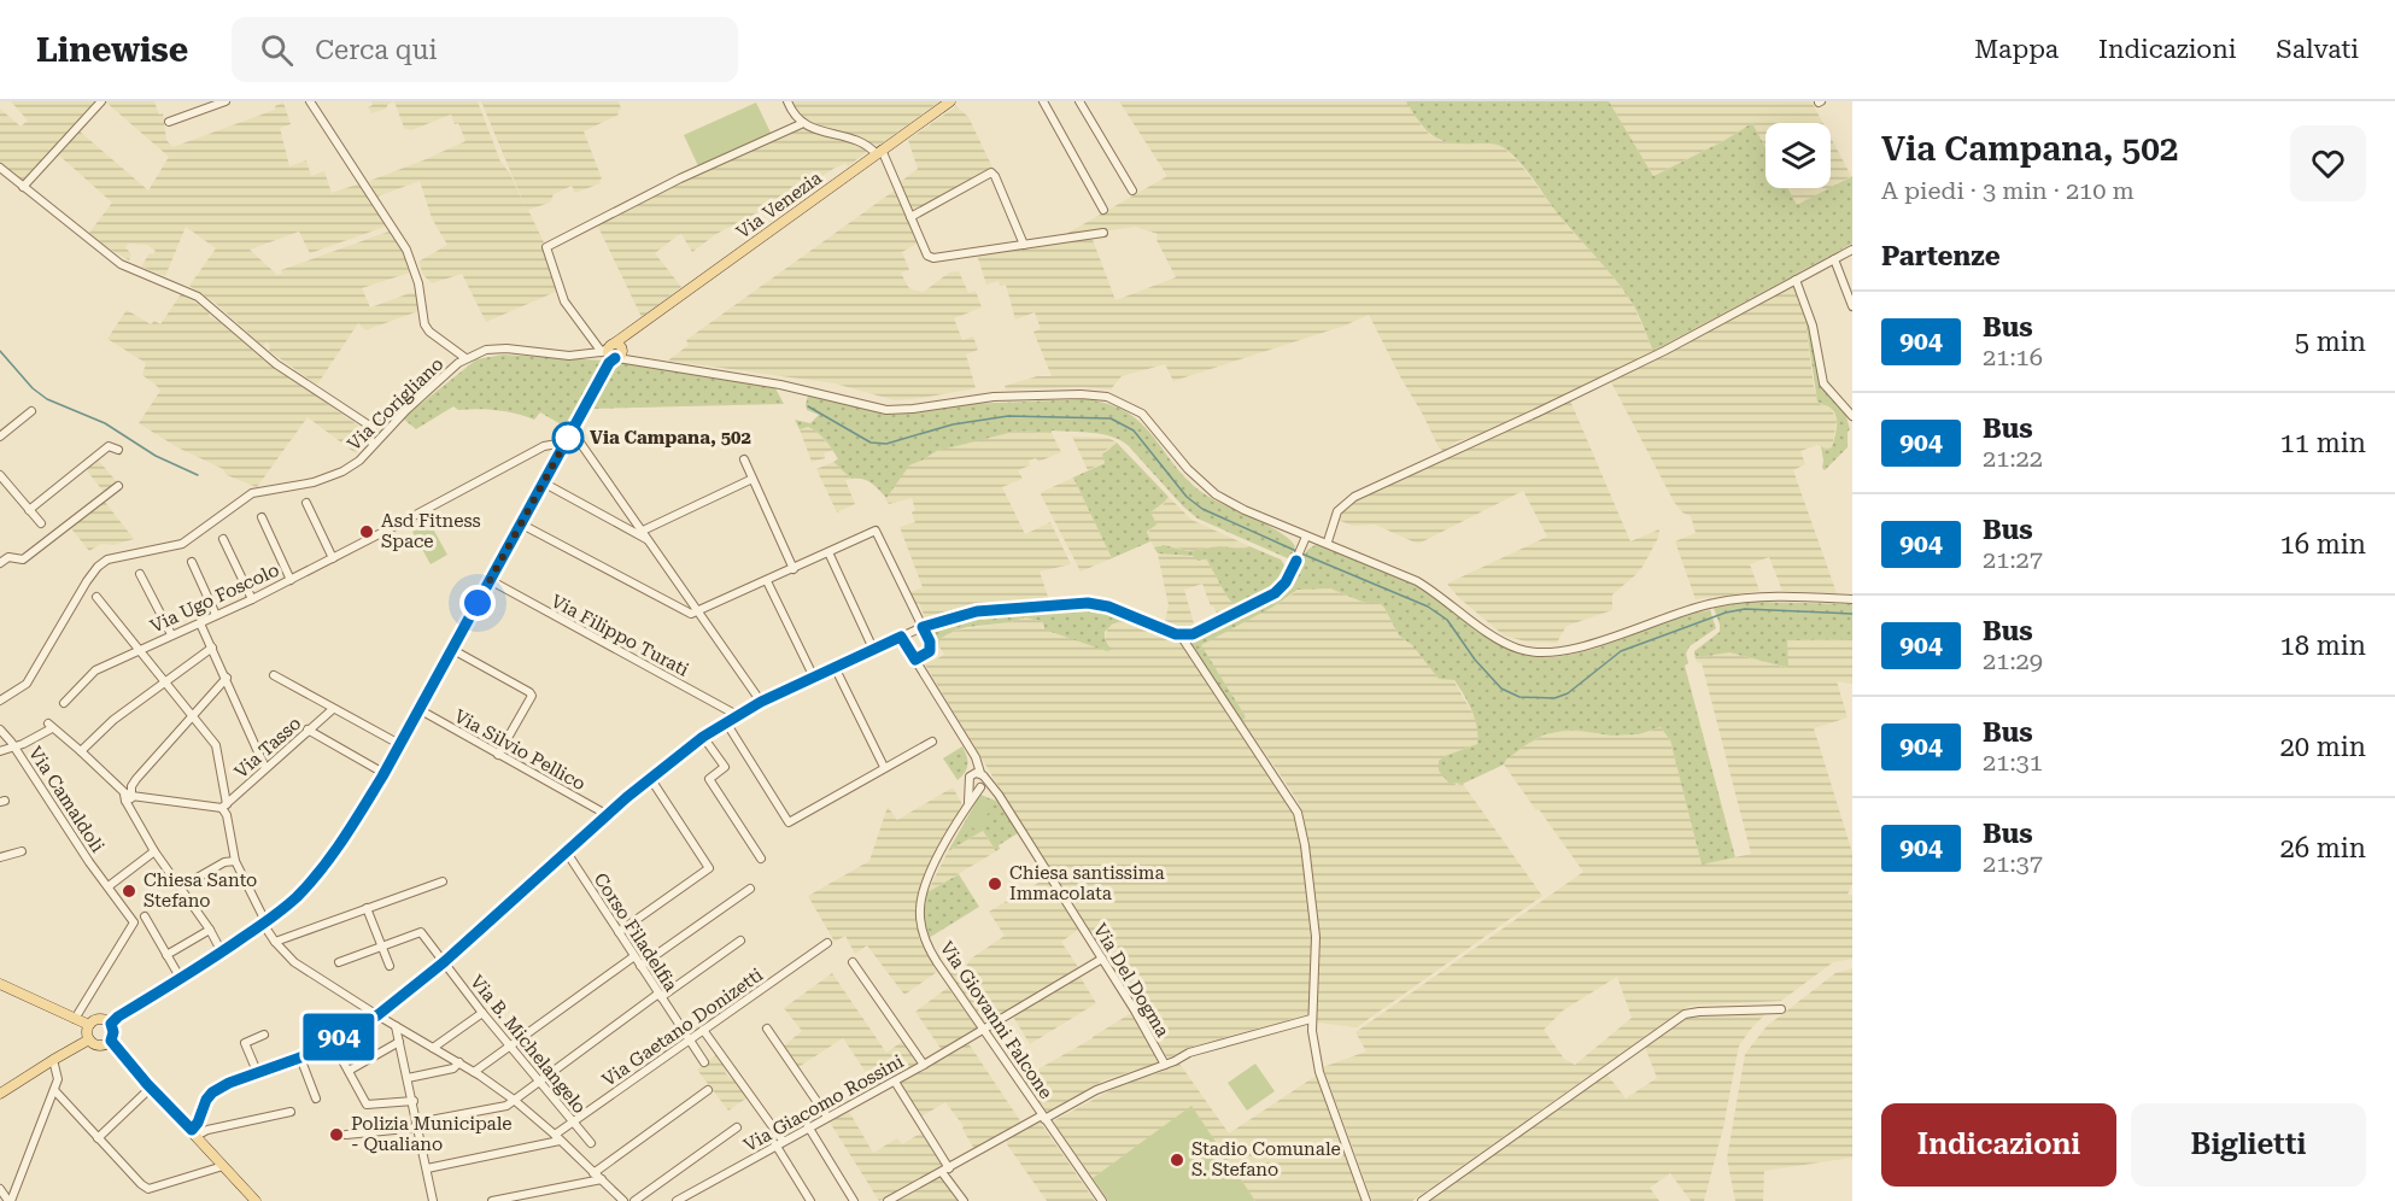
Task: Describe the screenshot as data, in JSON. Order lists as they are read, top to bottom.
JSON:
{
  "streets": {
    "main road": ["Via Venezia"],
    "street": [
      "Via Corigliano",
      "Via Ugo Foscolo",
      "Via Filippo Turati",
      "Via Tasso",
      "Via Silvio Pellico",
      "Via Camaldoli",
      "Corso Filadelfia",
      "Via Del Dogma",
      "Via Giovanni Falcone",
      "Via Gaetano Donizetti",
      "Via B. Michelangelo",
      "Via Giacomo Rossini"
    ]
  },
  "crossings": [
    ["Via Venezia", "Via Corigliano"],
    ["Corso Filadelfia", "Via Gaetano Donizetti"],
    ["Via Del Dogma", "Via Giovanni Falcone"],
    ["Via Del Dogma", "Via Giacomo Rossini"],
    ["Via Giovanni Falcone", "Via Giacomo Rossini"],
    ["Via Gaetano Donizetti", "Via B. Michelangelo"]
  ],
  "places": [
    "Via Campana, 502",
    "Asd Fitness Space",
    "Chiesa santissima Immacolata",
    "Chiesa Santo Stefano",
    "Polizia Municipale - Qualiano",
    "Stadio Comunale S. Stefano"
  ],
  "lines": ["bus line 904"],
  "page": {
    "header": "Linewise",
    "search": "Cerca qui",
    "nav": ["Mappa", "Indicazioni", "Salvati"],
    "on_map": "904",
    "heading": [
      ["Via Campana, 502", "A piedi · 3 min · 210 m"],
      "Partenze"
    ],
    "list": [
      {
        "mark": "904",
        "name": "Bus",
        "note": "21:16",
        "value": "5 min"
      },
      {
        "mark": "904",
        "name": "Bus",
        "note": "21:22",
        "value": "11 min"
      },
      {
        "mark": "904",
        "name": "Bus",
        "note": "21:27",
        "value": "16 min"
      },
      {
        "mark": "904",
        "name": "Bus",
        "note": "21:29",
        "value": "18 min"
      },
      {
        "mark": "904",
        "name": "Bus",
        "note": "21:31",
        "value": "20 min"
      },
      {
        "mark": "904",
        "name": "Bus",
        "note": "21:37",
        "value": "26 min"
      }
    ],
    "buttons": ["Indicazioni", "Biglietti"]
  }
}
